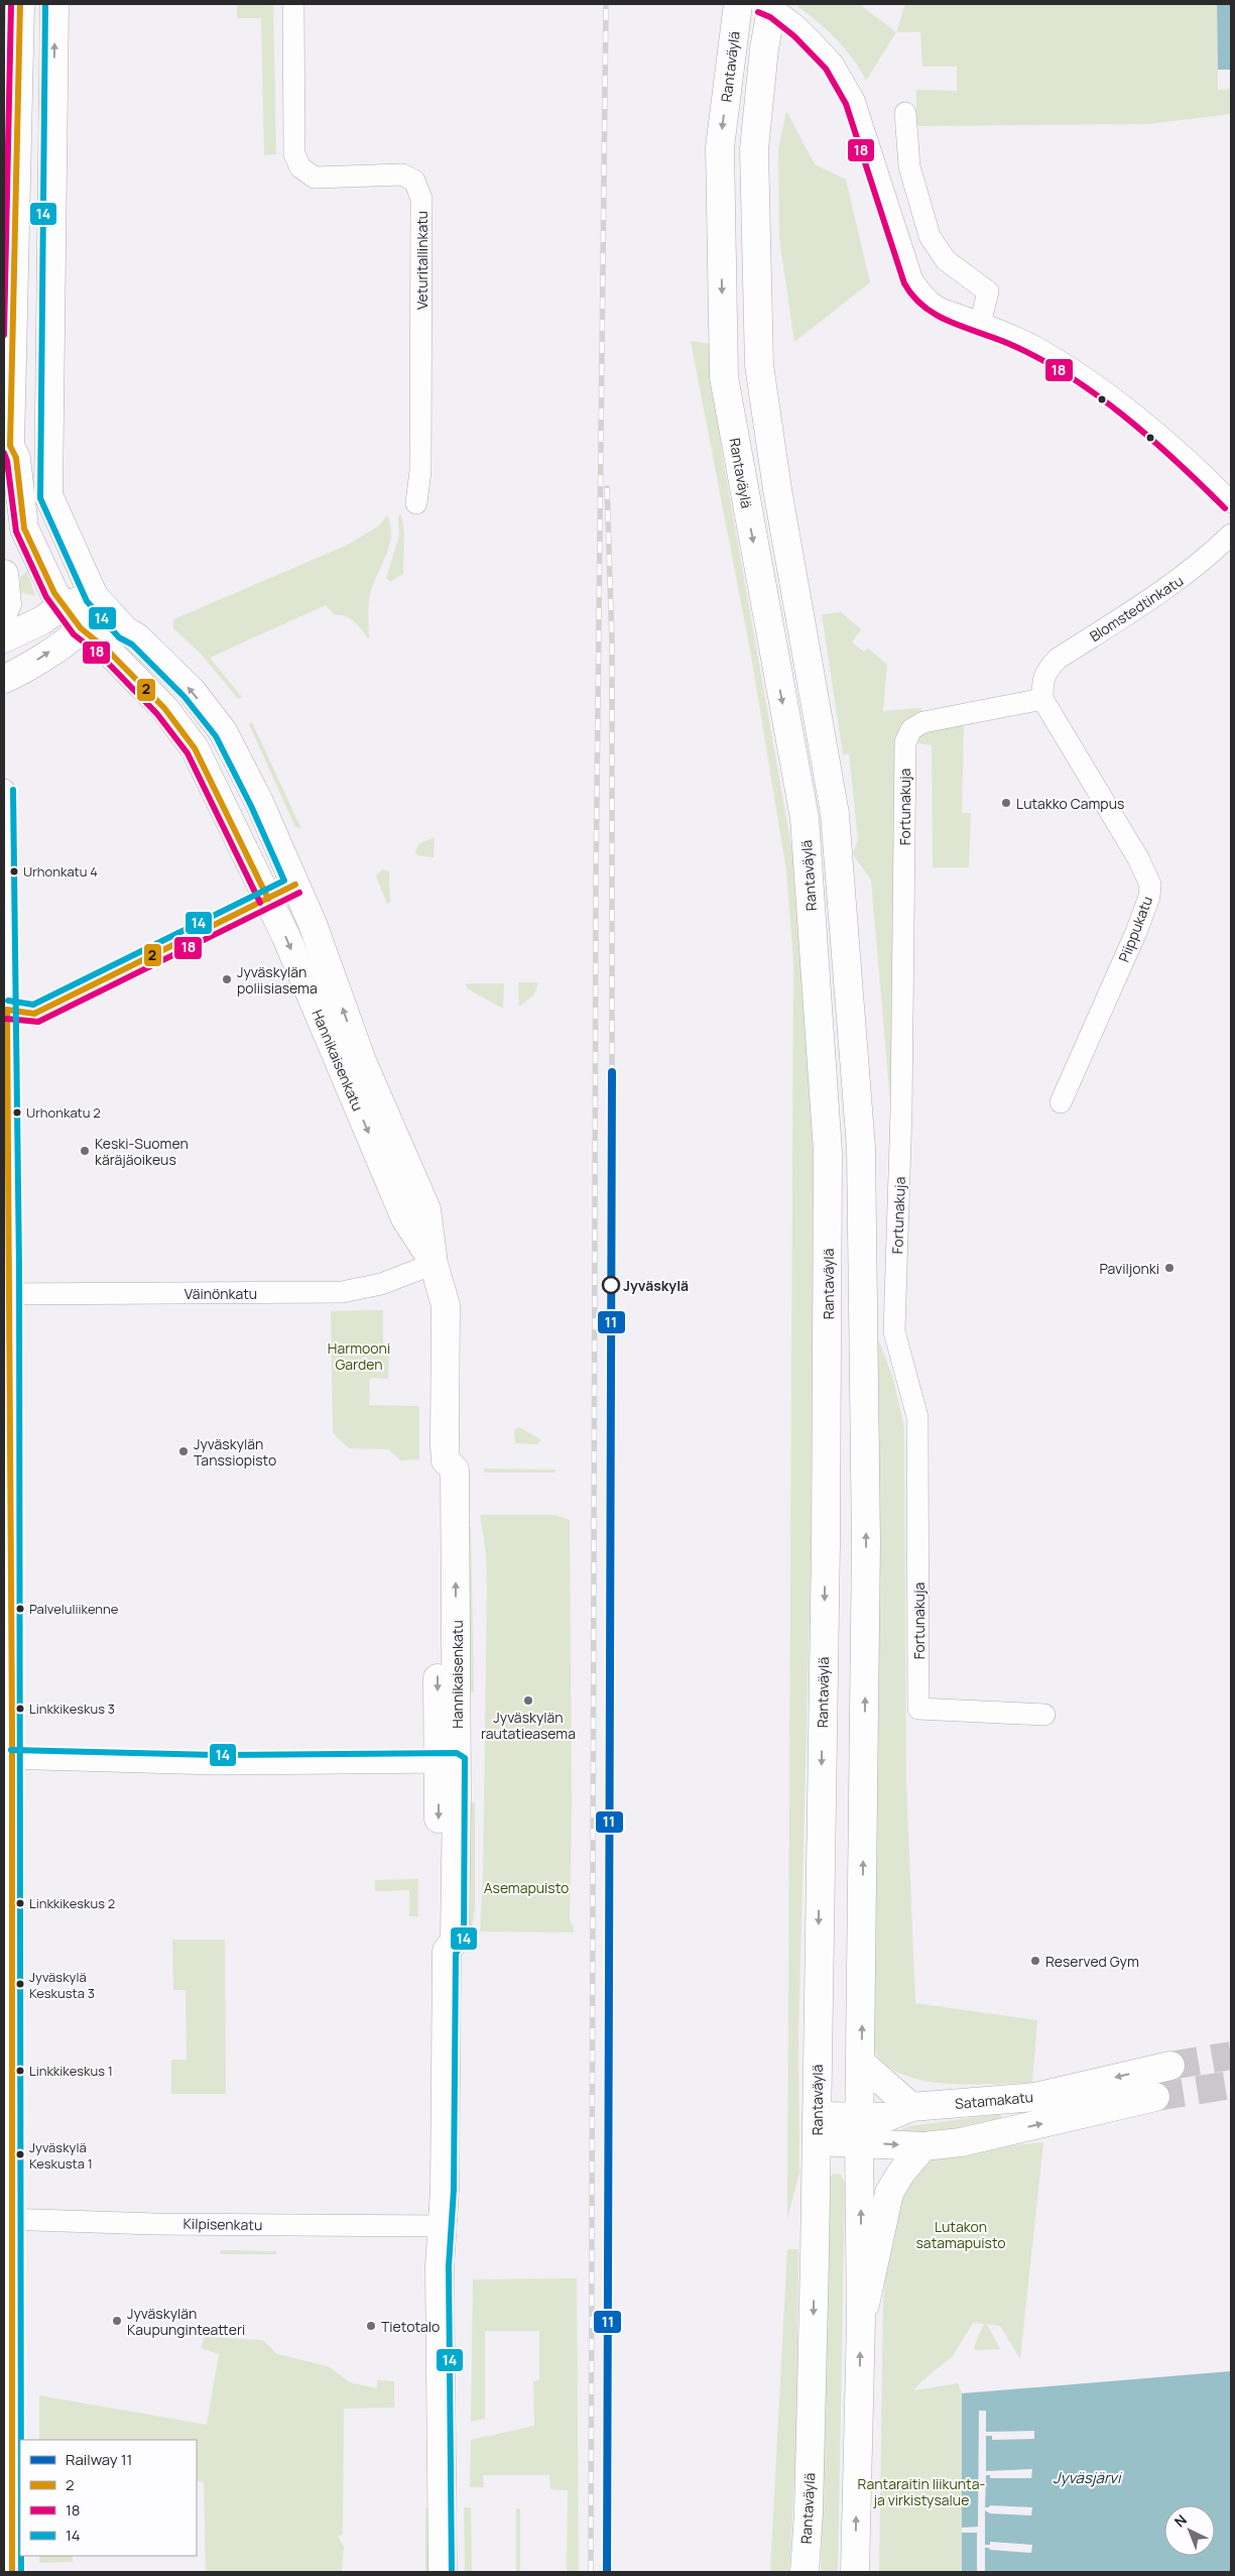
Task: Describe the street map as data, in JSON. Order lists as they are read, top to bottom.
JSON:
{
  "streets": {
    "main road": ["Rantaväylä", "Hannikaisenkatu", "Satamakatu"],
    "street": [
      "Veturitallinkatu",
      "Blomstedtinkatu",
      "Fortunakuja",
      "Piippukatu",
      "Väinönkatu",
      "Kilpisenkatu"
    ]
  },
  "crossings": [
    ["Rantaväylä", "Satamakatu"],
    ["Blomstedtinkatu", "Fortunakuja"],
    ["Blomstedtinkatu", "Piippukatu"],
    ["Fortunakuja", "Piippukatu"],
    ["Hannikaisenkatu", "Väinönkatu"],
    ["Hannikaisenkatu", "Kilpisenkatu"]
  ],
  "water": ["Jyväsjärvi"],
  "parks": [
    "Harmooni Garden",
    "Asemapuisto",
    "Lutakon satamapuisto",
    "Rantaraitin liikunta- ja virkistysalue"
  ],
  "places": [
    "Lutakko Campus",
    "Urhonkatu 4",
    "Jyväskylän poliisiasema",
    "Urhonkatu 2",
    "Keski-Suomen käräjäoikeus",
    "Paviljonki",
    "Jyväskylä",
    "Jyväskylän Tanssiopisto",
    "Palveluliikenne",
    "Jyväskylän rautatieasema",
    "Linkkikeskus 3",
    "Linkkikeskus 2",
    "Reserved Gym",
    "Jyväskylä Keskusta 3",
    "Linkkikeskus 1",
    "Jyväskylä Keskusta 1",
    "Jyväskylän Kaupunginteatteri",
    "Tietotalo"
  ],
  "lines": [
    "transit line 2",
    "transit line 18",
    "transit line 14",
    "rail line 11"
  ],
  "legend": [
    "Railway 11",
    "2",
    "18",
    "14"
  ],
  "north": "top left"
}
